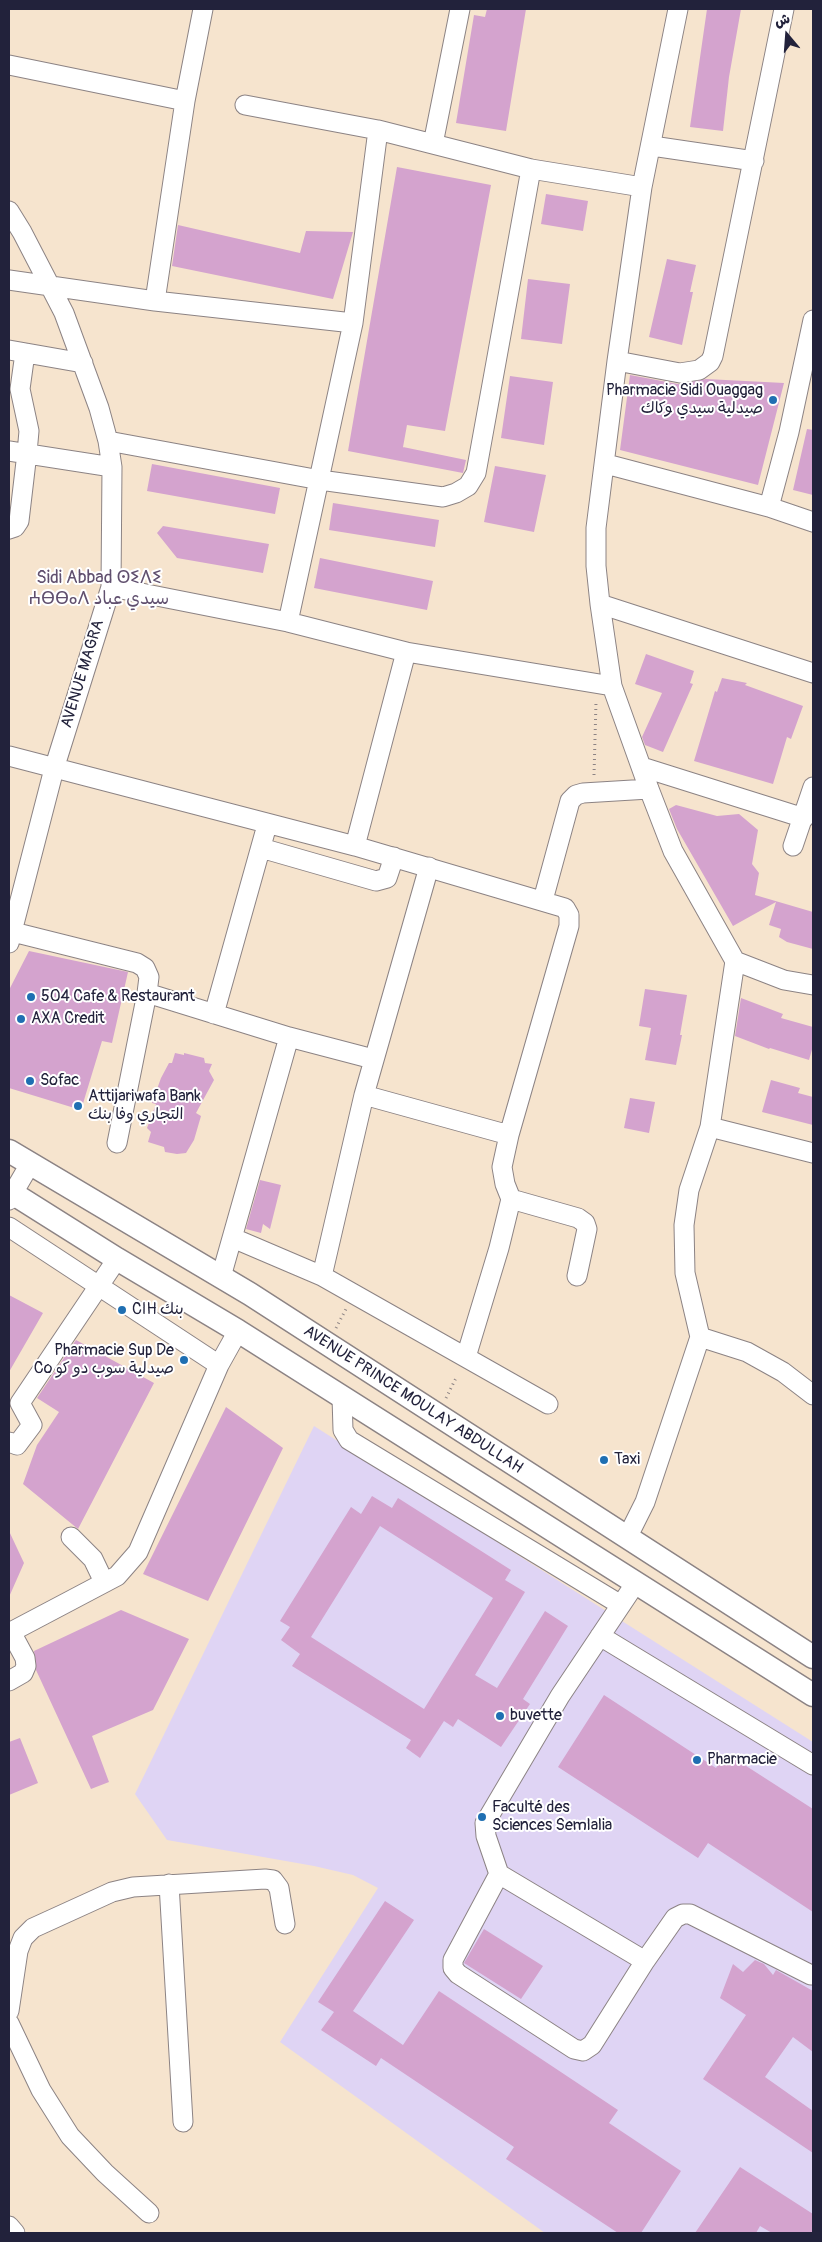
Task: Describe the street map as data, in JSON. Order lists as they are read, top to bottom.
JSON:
{
  "streets": {
    "main road": ["AVENUE PRINCE MOULAY ABDULLAH"],
    "street": ["AVENUE MAGRA"]
  },
  "districts": ["Sidi Abbad ⵙⵉⴷⵉ ⵄⴱⴱⴰⴷ سيدي عباد"],
  "places": [
    "Pharmacie Sidi Ouaggag صيدلية سيدي وكاك",
    "504 Cafe & Restaurant",
    "AXA Credit",
    "Sofac",
    "Attijariwafa Bank التجاري وفا بنك",
    "CIH بنك",
    "Pharmacie Sup De Co صيدلية سوب دو كو",
    "Taxi",
    "buvette",
    "Pharmacie",
    "Faculté des Sciences Semlalia"
  ],
  "north": "top"
}
